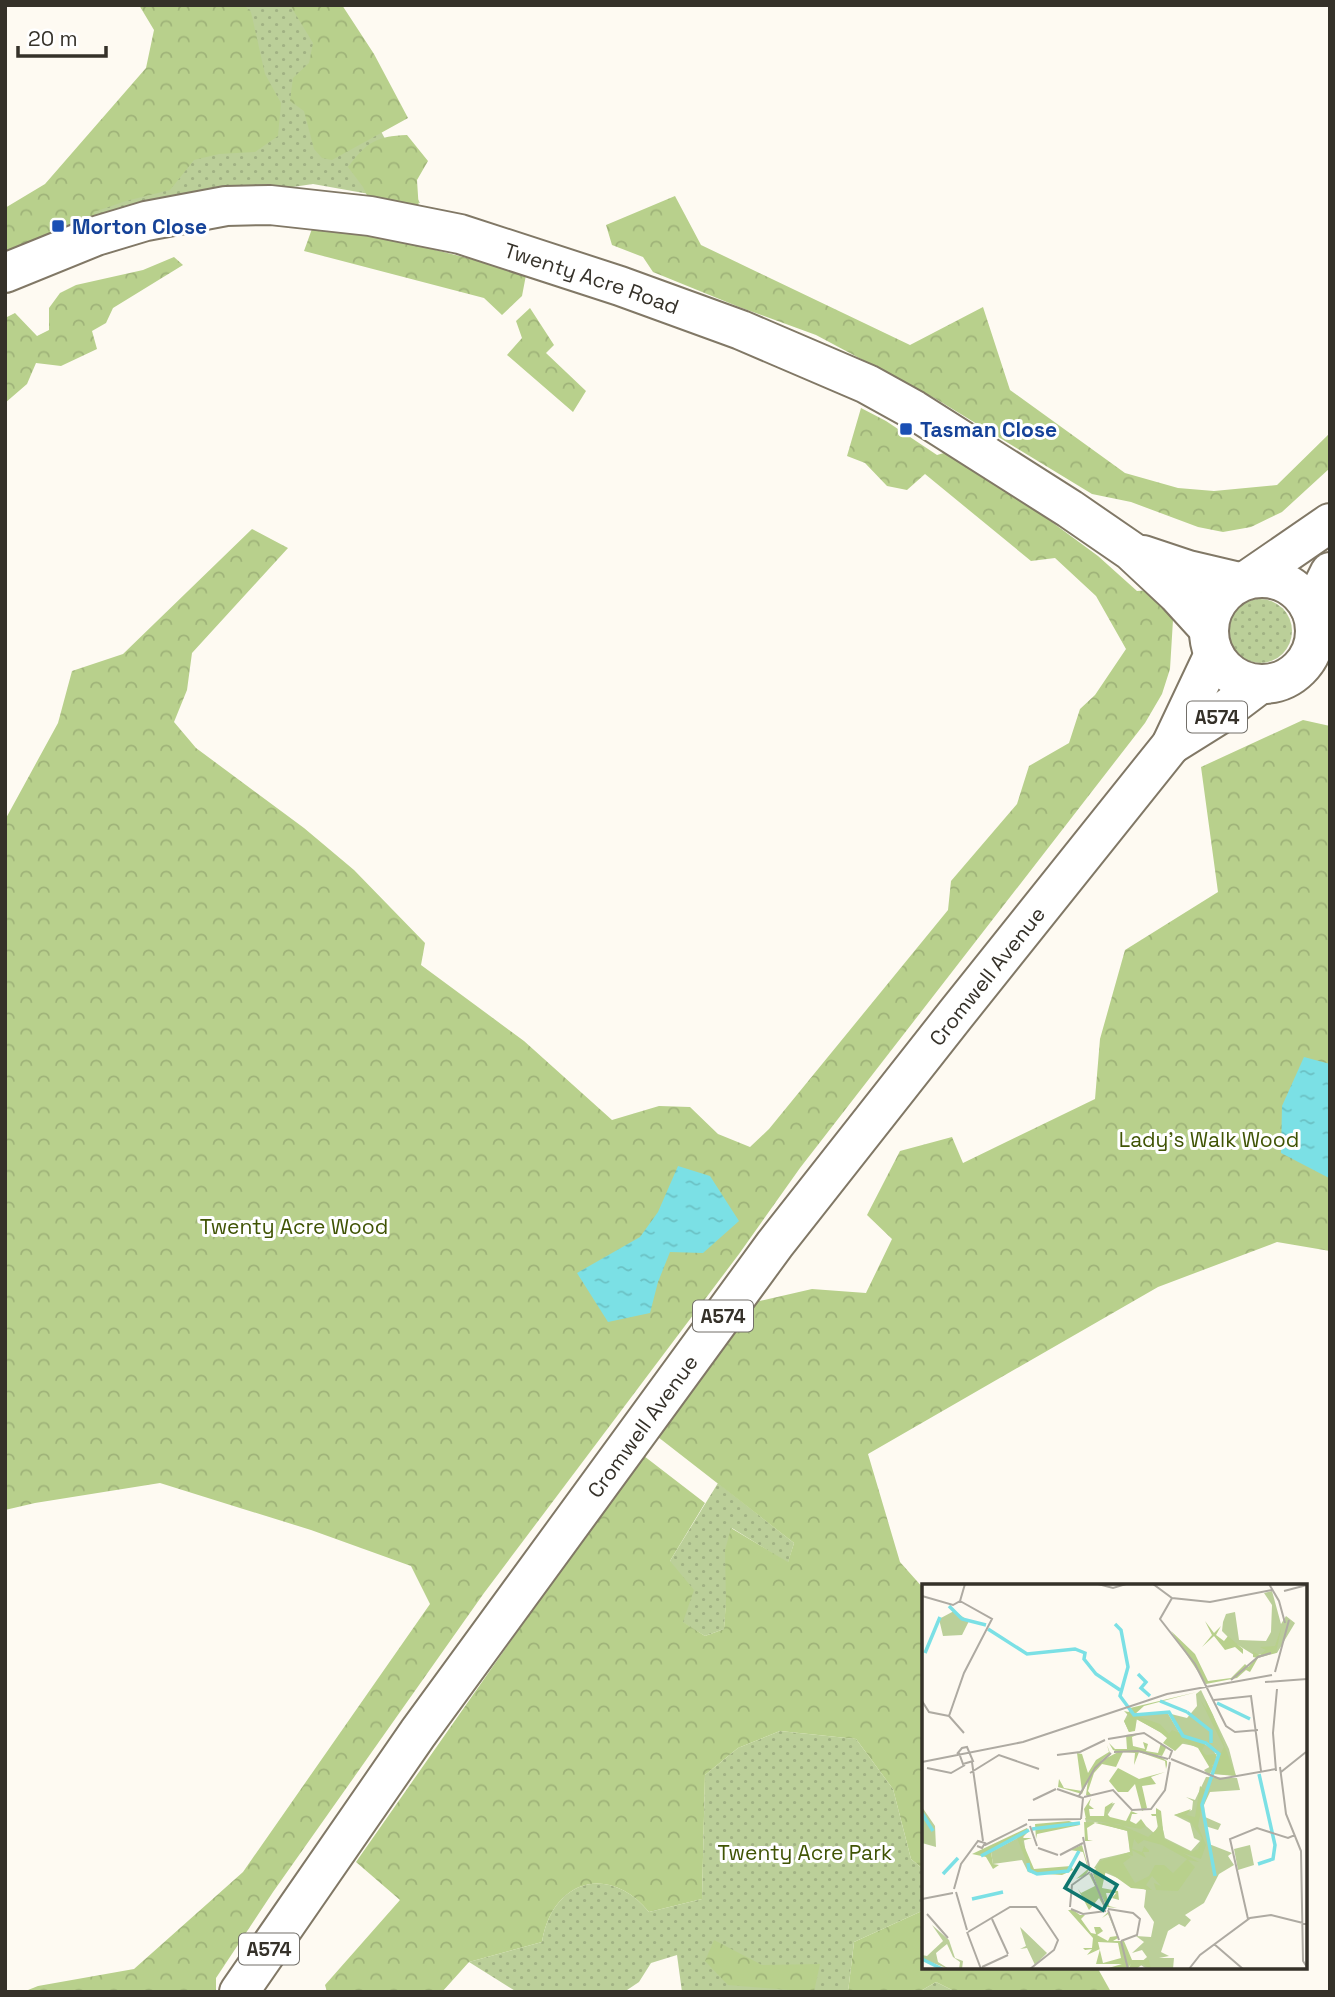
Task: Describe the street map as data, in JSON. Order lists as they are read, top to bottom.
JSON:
{
  "streets": {
    "main road": ["Twenty Acre Road", "A574", "Cromwell Avenue"]
  },
  "crossings": [
    ["Twenty Acre Road", "A574"],
    ["Twenty Acre Road", "Cromwell Avenue"],
    ["A574", "Cromwell Avenue"]
  ],
  "parks": ["Lady's Walk Wood", "Twenty Acre Wood", "Twenty Acre Park"],
  "places": {
    "transit": ["Morton Close", "Tasman Close"]
  },
  "scale_bar": "20 m"
}
